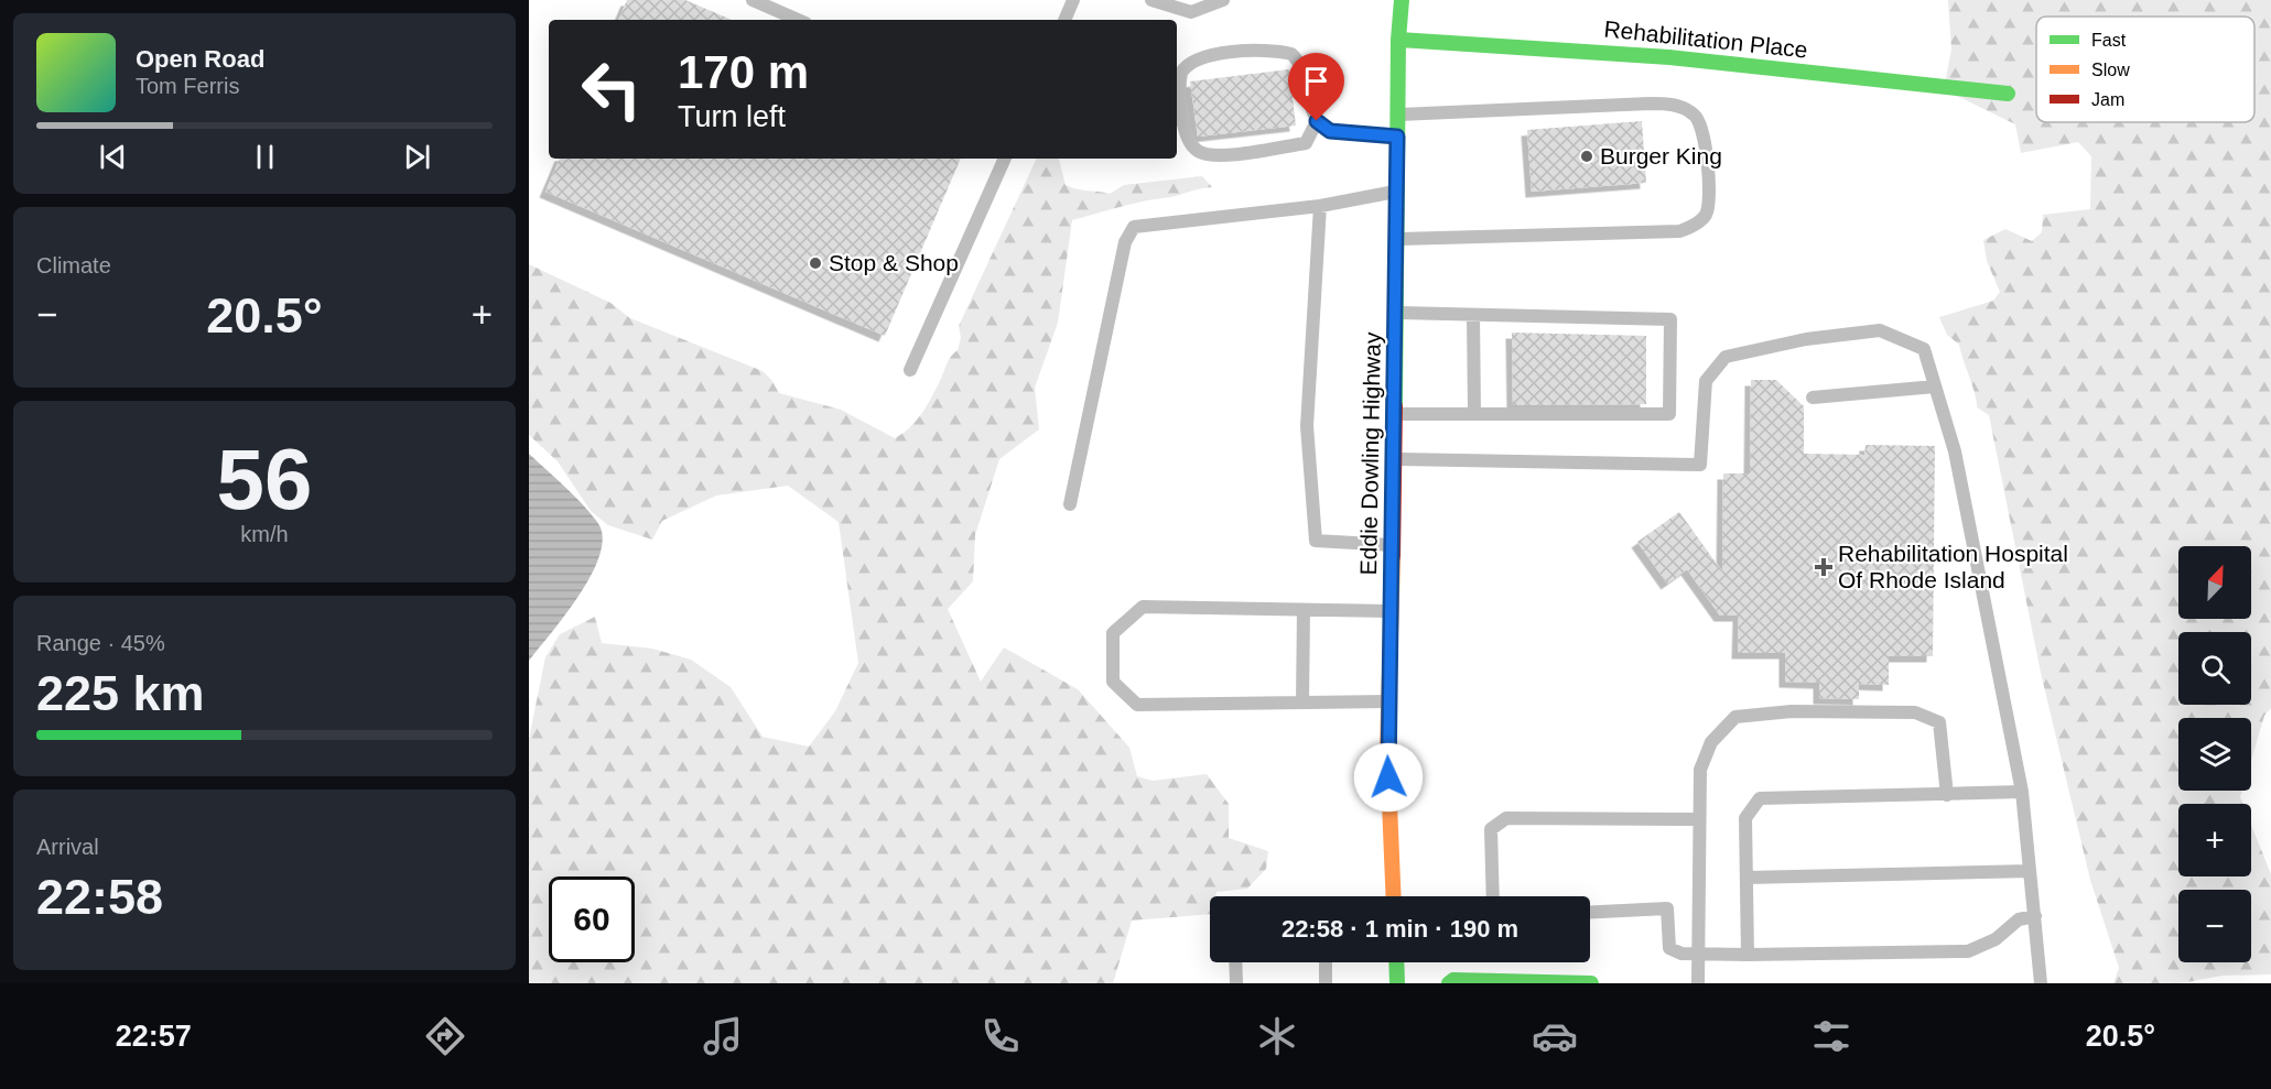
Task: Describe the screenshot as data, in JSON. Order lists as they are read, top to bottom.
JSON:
{
  "streets": {
    "main road": ["Rehabilitation Place", "Eddie Dowling Highway"]
  },
  "crossings": [
    ["Rehabilitation Place", "Eddie Dowling Highway"]
  ],
  "places": {
    "other": ["Burger King", "Stop & Shop"],
    "health": ["Rehabilitation Hospital Of Rhode Island"]
  },
  "legend": ["Fast", "Slow", "Jam"],
  "north": "top right",
  "page": {
    "turn": ["170 m", "Turn left"],
    "song": ["Open Road", "Tom Ferris"],
    "tile": [
      "Climate",
      ["56", "km/h"],
      ["Range · 45%", "225 km"],
      ["Arrival", "22:58"]
    ],
    "heat": ["−", "20.5°", "+"],
    "map_buttons": ["+", "−"],
    "limit": "60",
    "trip": "22:58 · 1 min · 190 m",
    "tabs": ["22:57", "20.5°"]
  }
}
